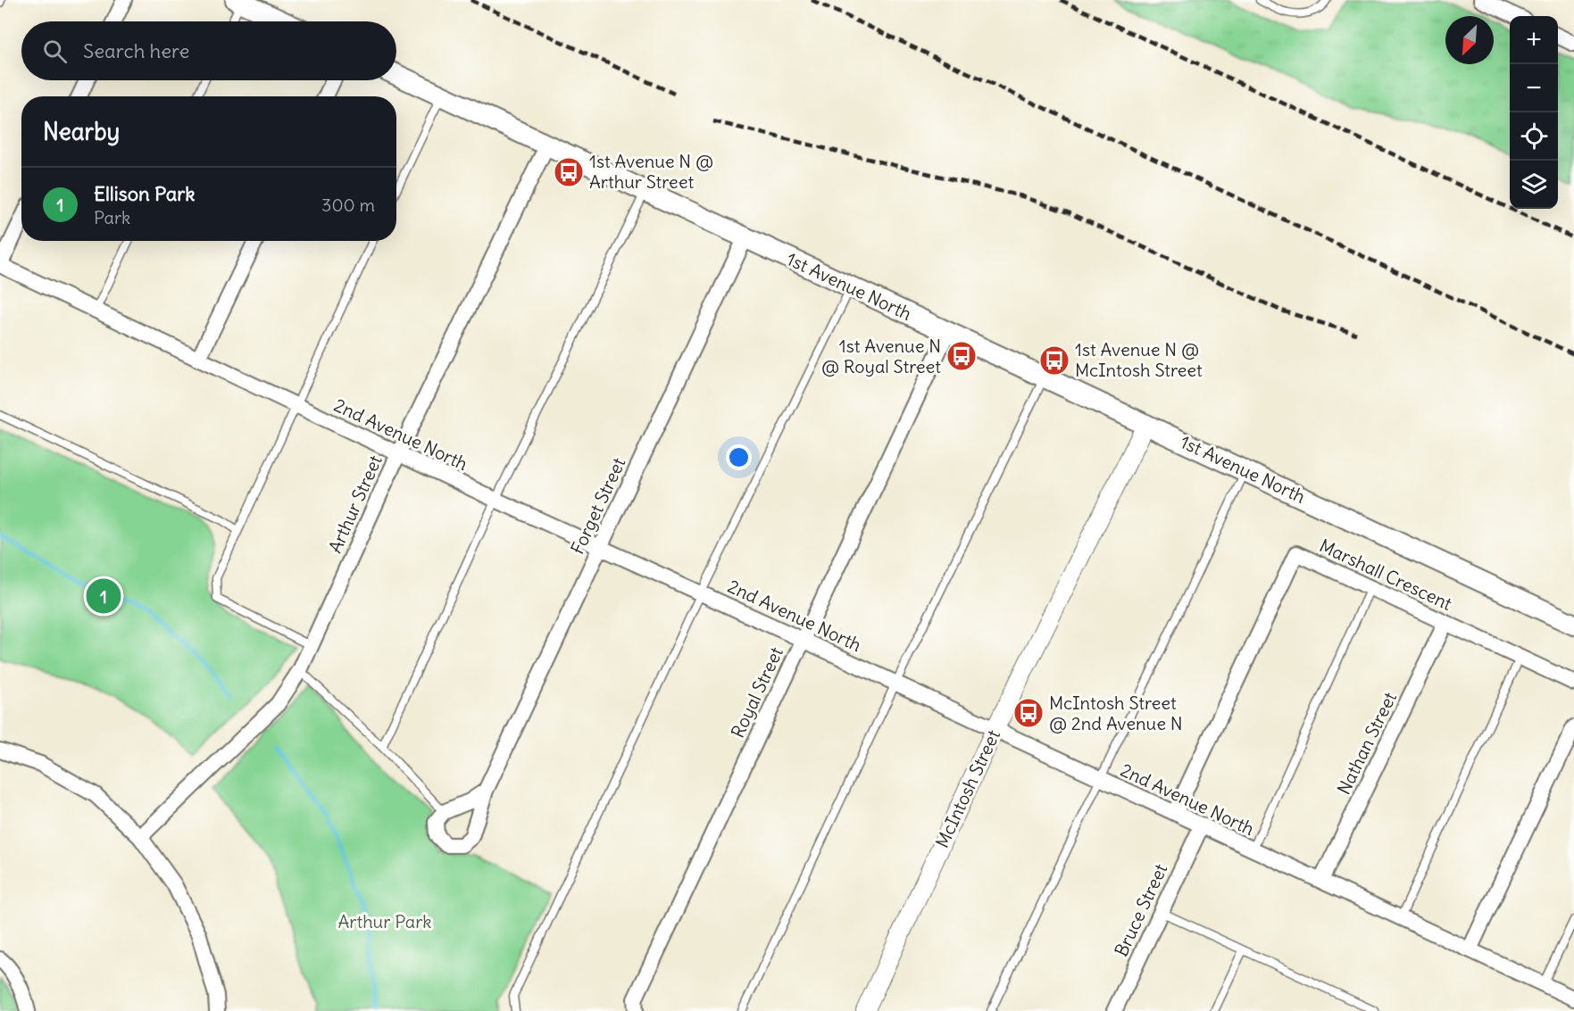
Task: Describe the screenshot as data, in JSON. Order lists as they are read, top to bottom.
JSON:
{
  "streets": {
    "main road": ["1st Avenue North"],
    "street": [
      "2nd Avenue North",
      "Arthur Street",
      "Forget Street",
      "Marshall Crescent",
      "Royal Street",
      "Nathan Street",
      "McIntosh Street",
      "Bruce Street"
    ]
  },
  "crossings": [
    ["1st Avenue North", "Arthur Street"],
    ["1st Avenue North", "Forget Street"],
    ["1st Avenue North", "Royal Street"],
    ["1st Avenue North", "McIntosh Street"],
    ["2nd Avenue North", "Arthur Street"],
    ["2nd Avenue North", "Forget Street"],
    ["2nd Avenue North", "Marshall Crescent"],
    ["2nd Avenue North", "Royal Street"],
    ["2nd Avenue North", "Nathan Street"],
    ["2nd Avenue North", "McIntosh Street"],
    ["2nd Avenue North", "Bruce Street"],
    ["Marshall Crescent", "Nathan Street"]
  ],
  "parks": ["Arthur Park"],
  "places": {
    "bus stop": [
      "1st Avenue N @ Arthur Street",
      "1st Avenue N @ Royal Street",
      "1st Avenue N @ McIntosh Street",
      "McIntosh Street @ 2nd Avenue N"
    ]
  },
  "north": "bottom left",
  "page": {
    "map_buttons": ["+", "−"],
    "search": "Search here",
    "heading": "Nearby",
    "list": [
      {
        "mark": "1",
        "name": "Ellison Park",
        "note": "Park",
        "value": "300 m"
      }
    ],
    "pins": "1"
  }
}
